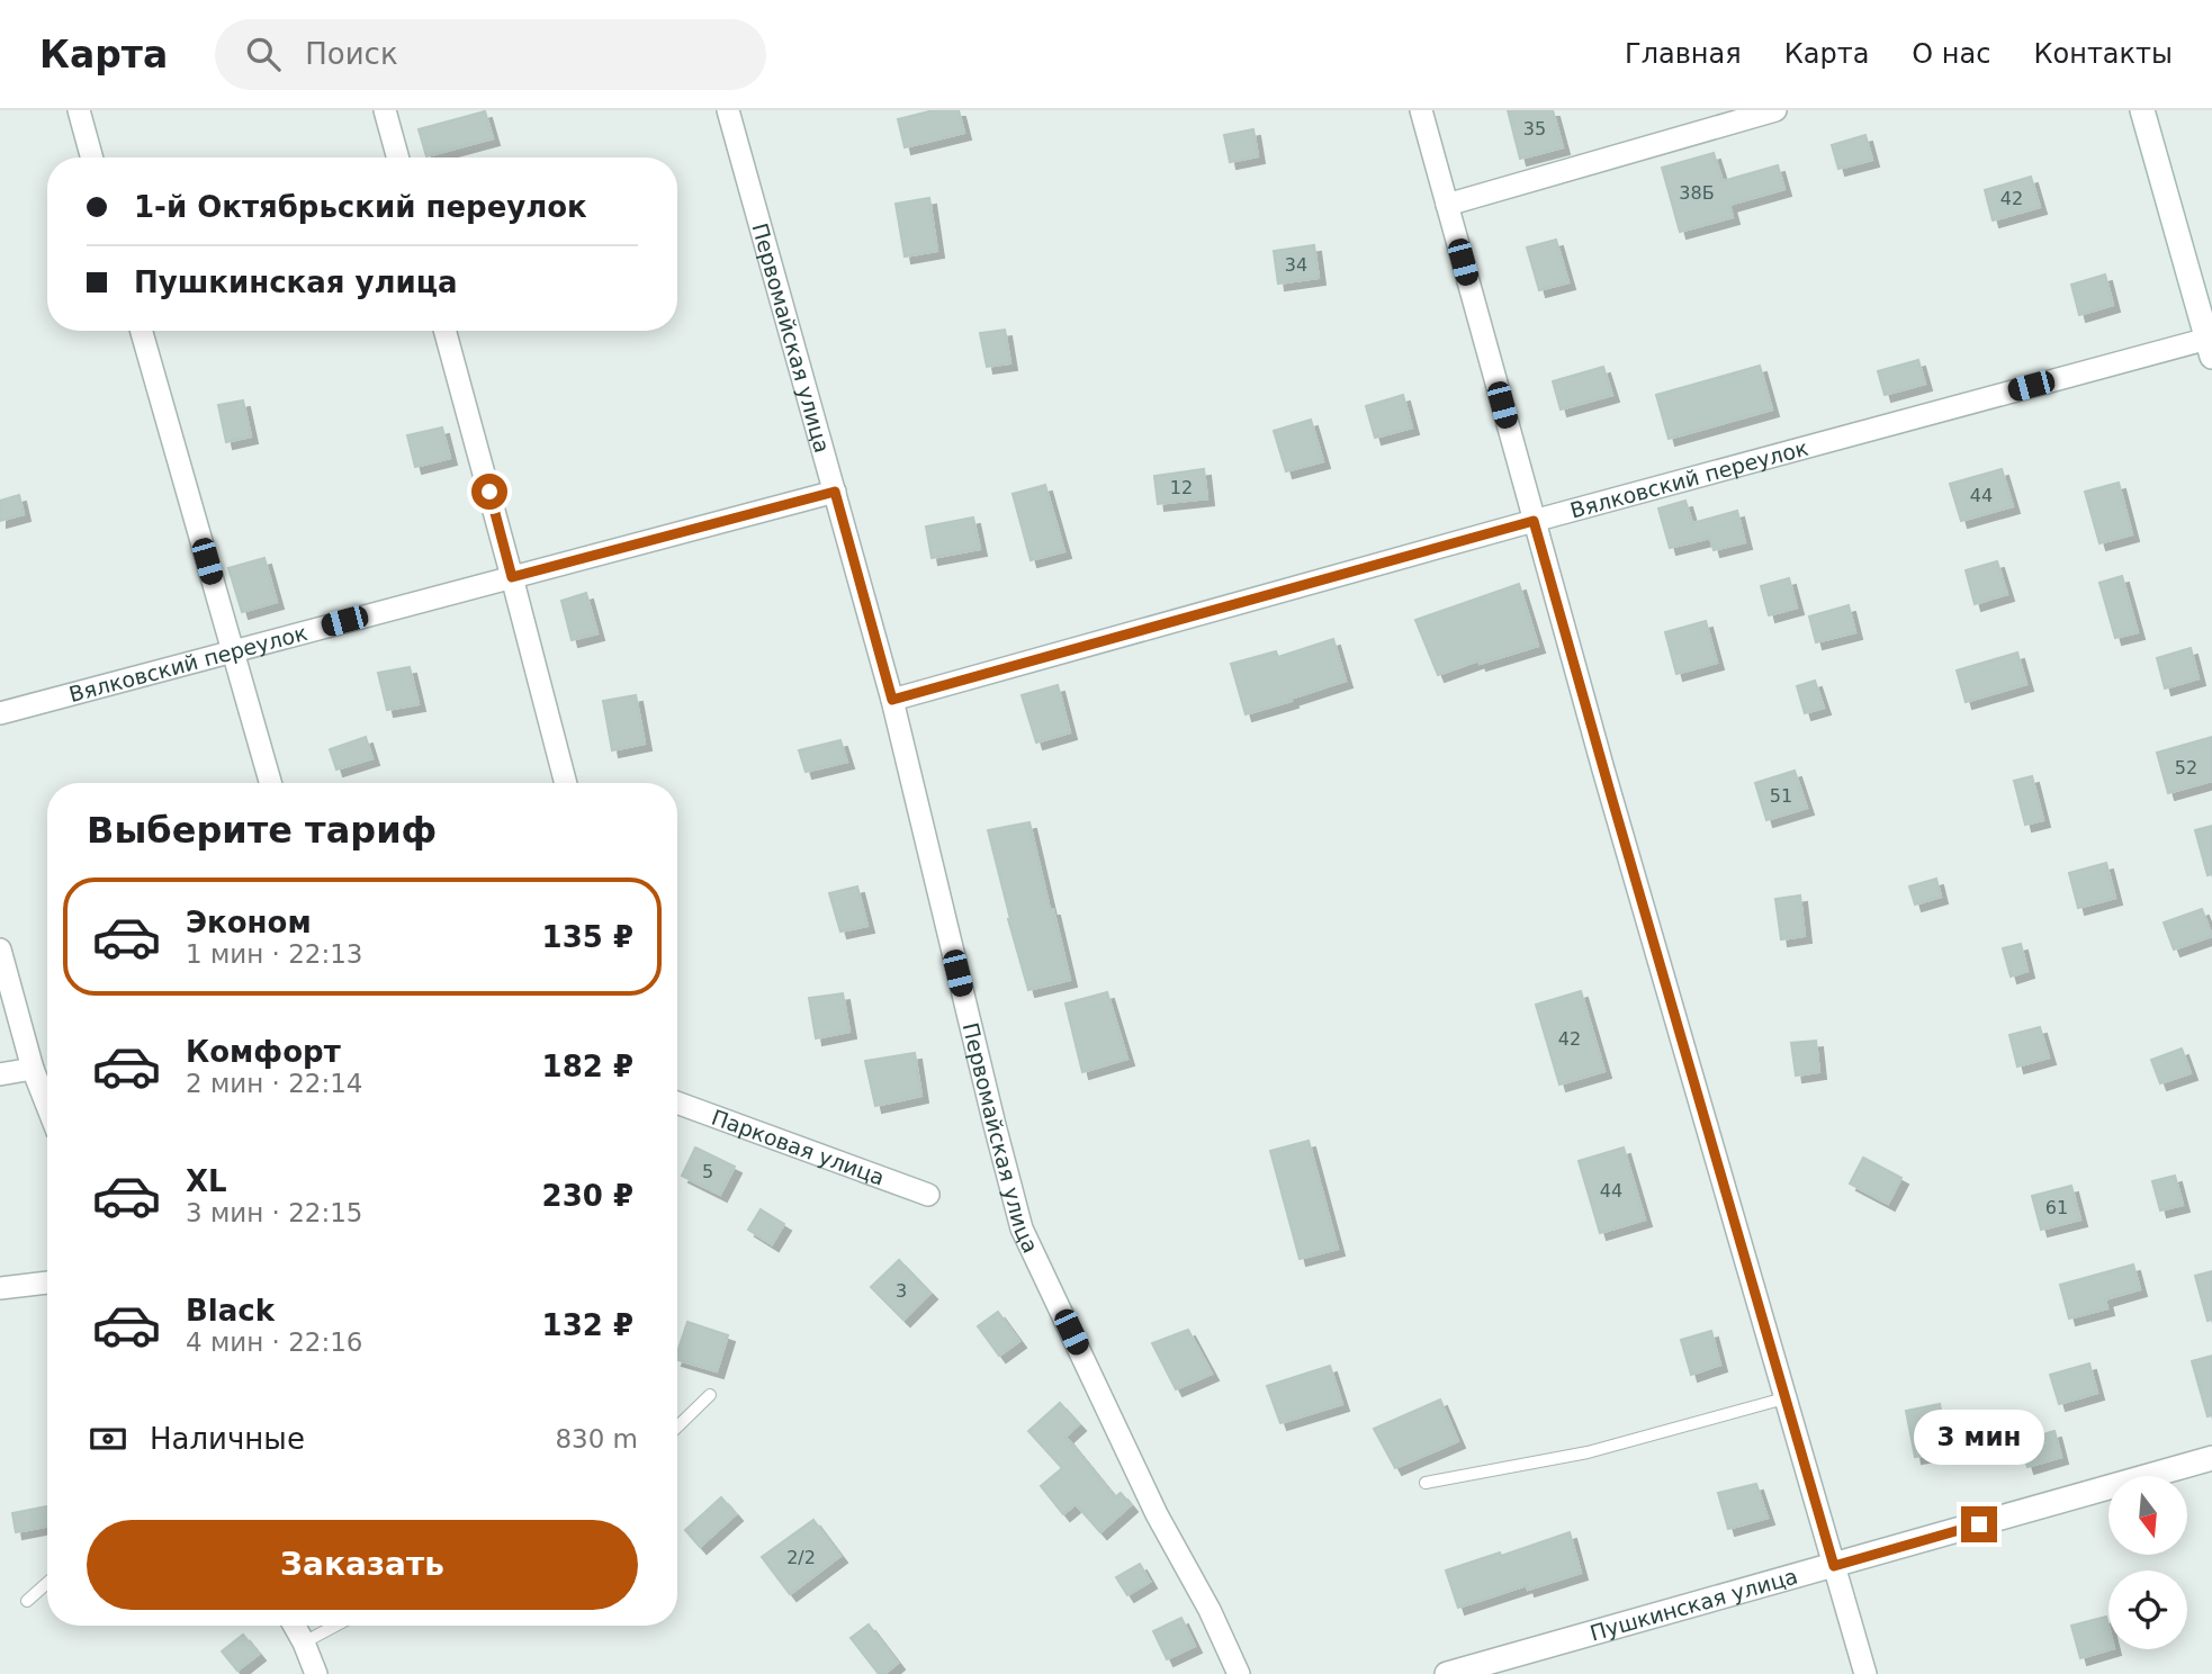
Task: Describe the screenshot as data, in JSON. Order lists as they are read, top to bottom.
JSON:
{
  "streets": {
    "street": [
      "Первомайская улица",
      "Вялковский переулок",
      "Парковая улица",
      "Пушкинская улица"
    ]
  },
  "crossings": [
    ["Первомайская улица", "Вялковский переулок"]
  ],
  "house_numbers": [
    "35",
    "38Б",
    "42",
    "34",
    "12",
    "44",
    "52",
    "51",
    "42",
    "5",
    "44",
    "61",
    "3",
    "2/2"
  ],
  "north": "bottom",
  "page": {
    "header": "Карта",
    "search": "Поиск",
    "nav": [
      "Главная",
      "Карта",
      "О нас",
      "Контакты"
    ],
    "banner": ["1-й Октябрьский переулок", "Пушкинская улица"],
    "heading": "Выберите тариф",
    "list": [
      {
        "name": "Эконом",
        "note": "1 мин · 22:13",
        "value": "135 ₽"
      },
      {
        "name": "Комфорт",
        "note": "2 мин · 22:14",
        "value": "182 ₽"
      },
      {
        "name": "XL",
        "note": "3 мин · 22:15",
        "value": "230 ₽"
      },
      {
        "name": "Black",
        "note": "4 мин · 22:16",
        "value": "132 ₽"
      }
    ],
    "pay": ["Наличные", "830 m"],
    "bubble": "3 мин",
    "buttons": "Заказать"
  }
}
